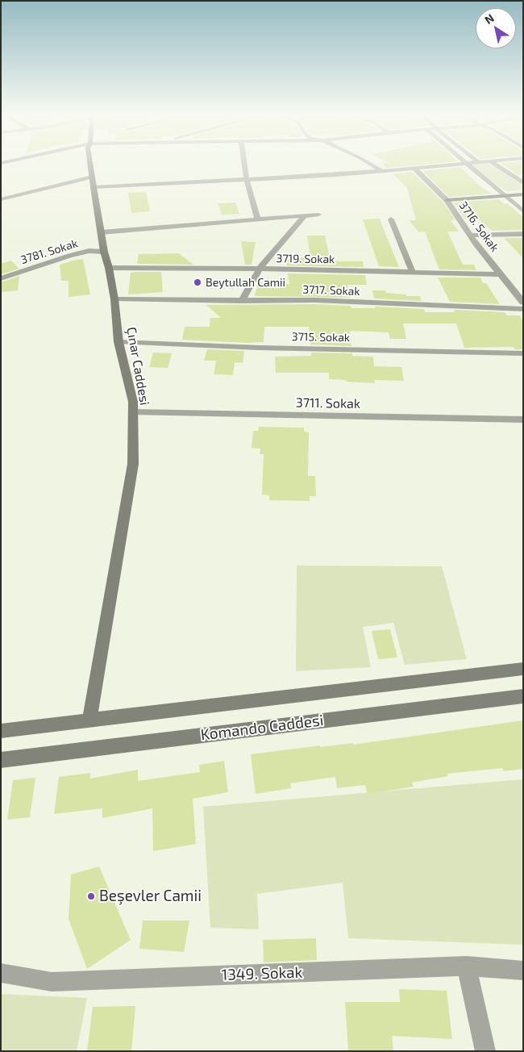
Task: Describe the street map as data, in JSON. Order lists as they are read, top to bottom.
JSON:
{
  "streets": {
    "street": [
      "3716. Sokak",
      "3781. Sokak",
      "3719. Sokak",
      "3717. Sokak",
      "3715. Sokak",
      "Çınar Caddesi",
      "3711. Sokak",
      "Komando Caddesi",
      "1349. Sokak"
    ]
  },
  "crossings": [
    ["3716. Sokak", "3719. Sokak"],
    ["3781. Sokak", "Çınar Caddesi"],
    ["3719. Sokak", "Çınar Caddesi"],
    ["3717. Sokak", "Çınar Caddesi"],
    ["3715. Sokak", "Çınar Caddesi"],
    ["Çınar Caddesi", "3711. Sokak"],
    ["Çınar Caddesi", "Komando Caddesi"]
  ],
  "places": ["Beytullah Camii", "Beşevler Camii"],
  "north": "top left"
}
